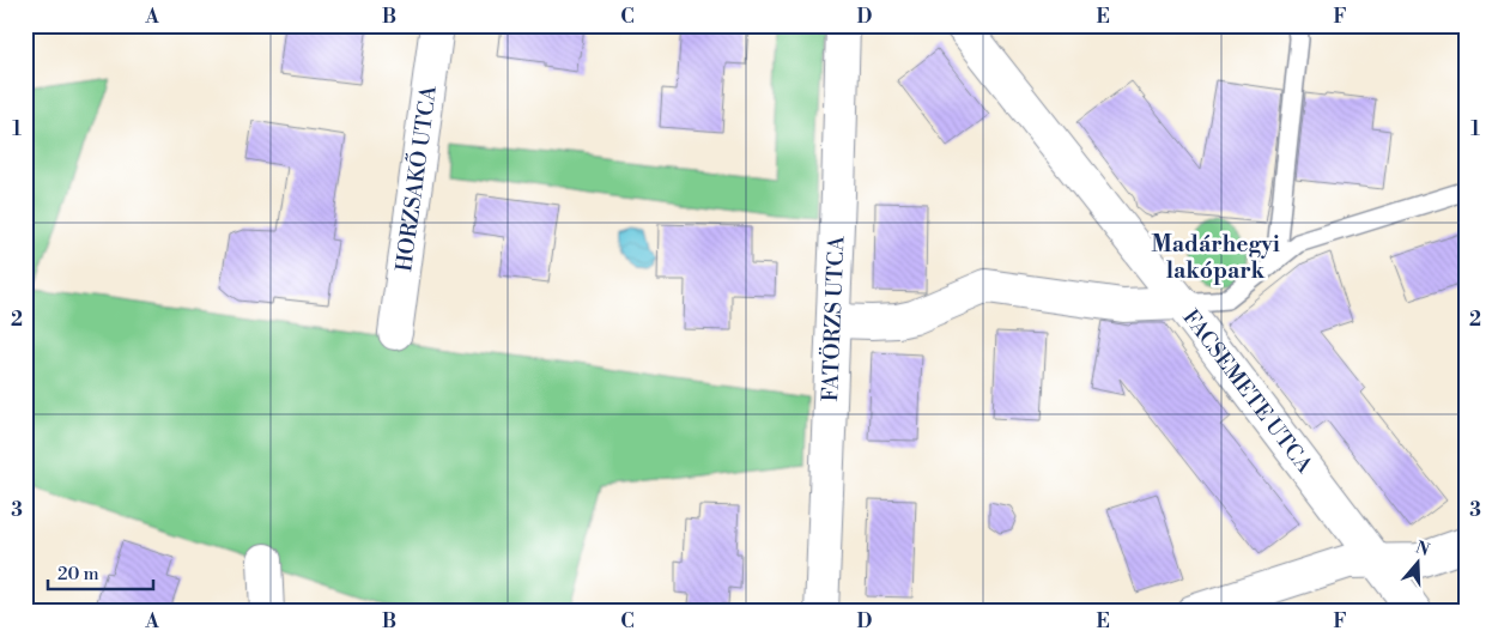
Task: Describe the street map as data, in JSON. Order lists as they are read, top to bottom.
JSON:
{
  "streets": {
    "street": ["HORZSAKŐ UTCA", "FATÖRZS UTCA", "FACSEMETE UTCA"]
  },
  "districts": ["Madárhegyi lakópark"],
  "scale_bar": "20 m",
  "north": "top",
  "grid": {
    "columns": [
      "A",
      "B",
      "C",
      "D",
      "E",
      "F"
    ],
    "rows": ["1", "2", "3"]
  }
}
